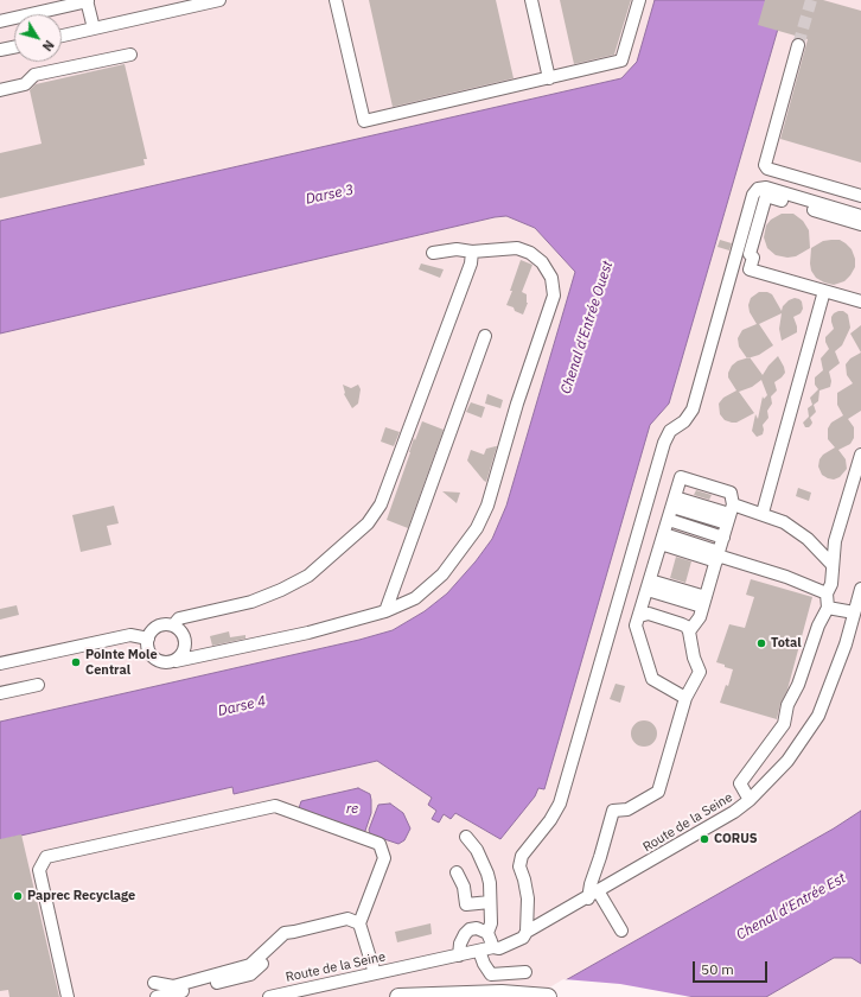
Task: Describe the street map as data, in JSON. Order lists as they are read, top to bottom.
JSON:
{
  "streets": {
    "street": ["Route de la Seine"]
  },
  "water": [
    "Darse 3",
    "Chenal d'Entrée Ouest",
    "Darse 4",
    "re",
    "Chenal d'Entrée Est"
  ],
  "places": [
    "Total",
    "Pointe Mole Central",
    "CORUS",
    "Paprec Recyclage"
  ],
  "scale_bar": "50 m",
  "north": "bottom right"
}
